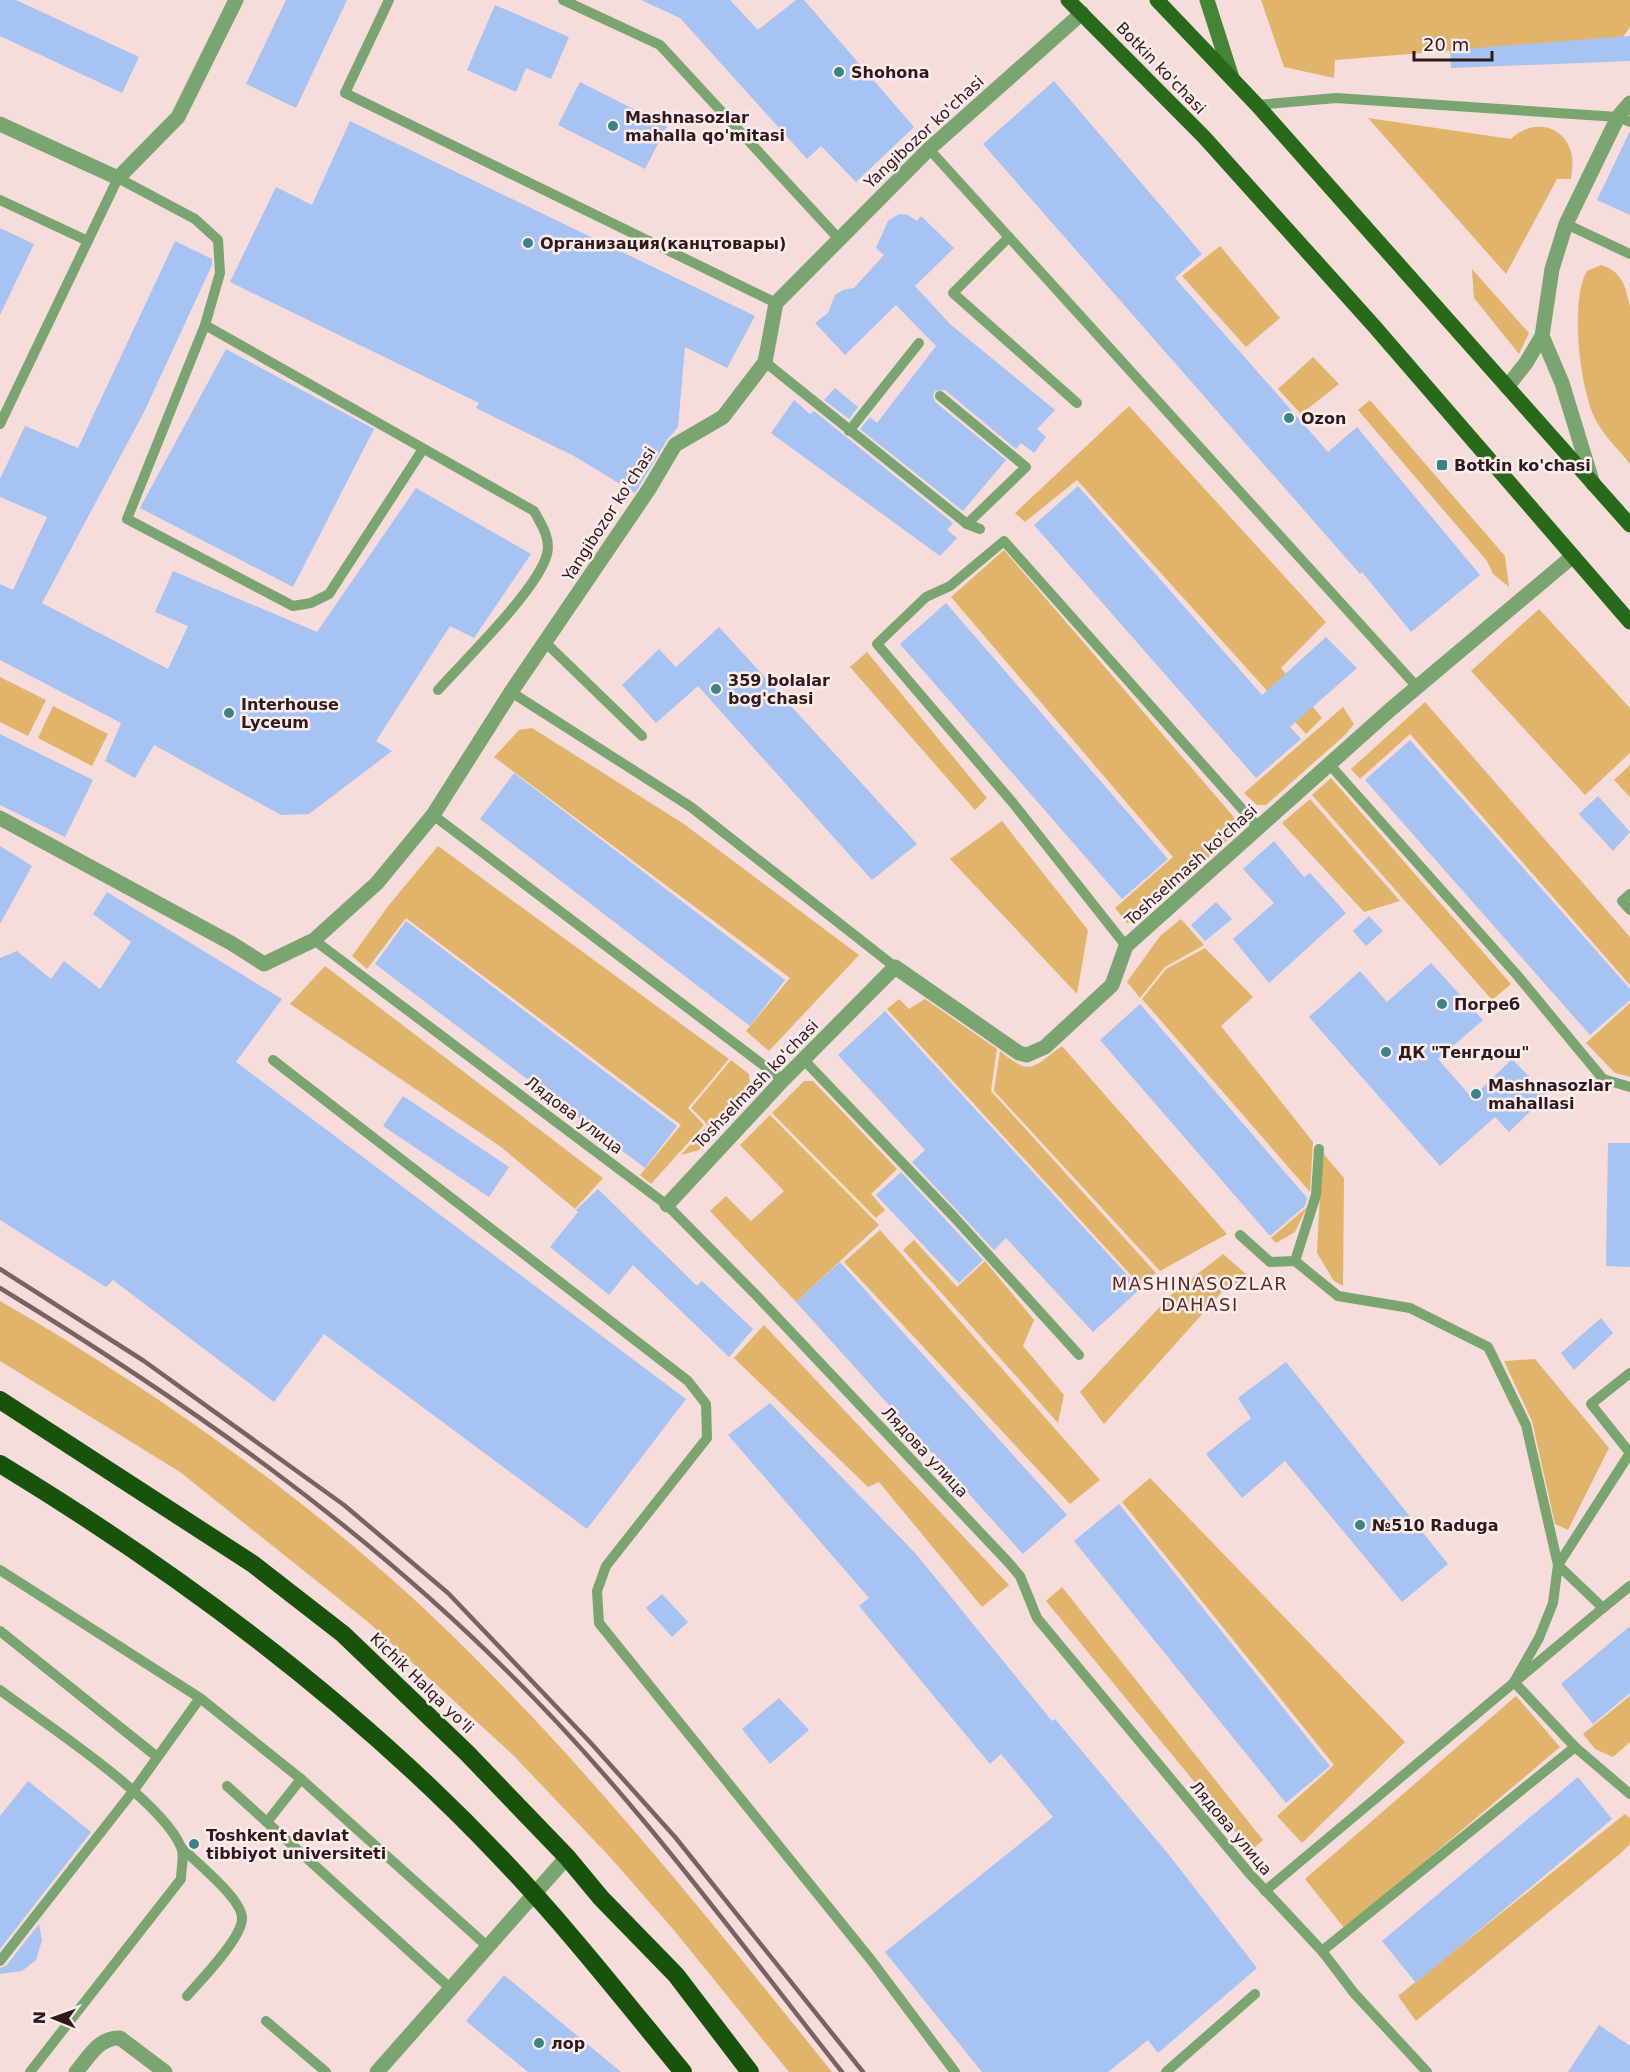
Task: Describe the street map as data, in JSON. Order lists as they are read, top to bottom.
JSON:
{
  "streets": {
    "highway": ["Kichik Halqa yo'li"],
    "main road": ["Botkin ko'chasi"],
    "street": ["Yangibozor ko'chasi", "Toshselmash ko'chasi"],
    "lane": ["Лядова улица"]
  },
  "crossings": [
    ["Botkin ko'chasi", "Yangibozor ko'chasi"],
    ["Botkin ko'chasi", "Toshselmash ko'chasi"],
    ["Yangibozor ko'chasi", "Лядова улица"],
    ["Toshselmash ko'chasi", "Лядова улица"]
  ],
  "districts": ["MASHINASOZLAR DAHASI"],
  "places": {
    "other": [
      "Shohona",
      "Mashnasozlar mahalla qo'mitasi",
      "Организация(канцтовары)",
      "Ozon",
      "359 bolalar bog'chasi",
      "Interhouse Lyceum",
      "Погреб",
      "ДК \"Тенгдош\"",
      "Mashnasozlar mahallasi",
      "№510 Raduga",
      "Toshkent davlat tibbiyot universiteti",
      "лор"
    ],
    "transit": ["Botkin ko'chasi"]
  },
  "scale_bar": "20 m",
  "north": "left"
}
